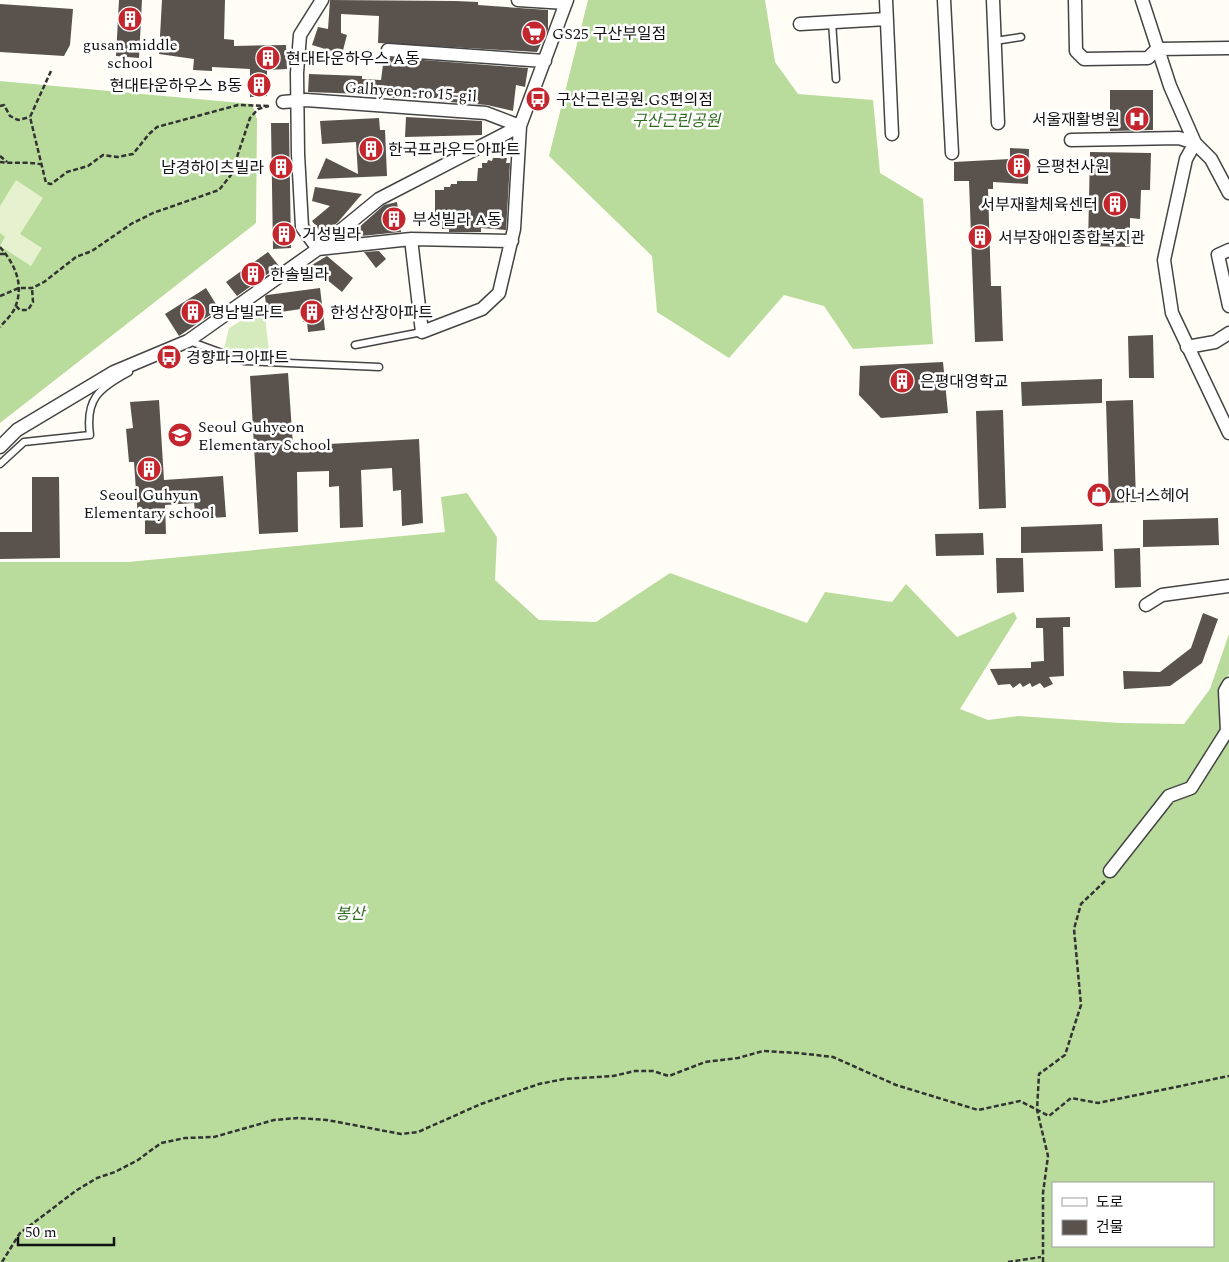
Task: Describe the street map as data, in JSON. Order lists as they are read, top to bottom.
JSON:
{
  "streets": {
    "street": ["Galhyeon-ro 15-gil"]
  },
  "parks": ["구산근린공원", "봉산"],
  "places": {
    "building": [
      "gusan middle school",
      "현대타운하우스 A동",
      "현대타운하우스 B동",
      "한국프라우드아파트",
      "은평천사원",
      "남경하이츠빌라",
      "서부재활체육센터",
      "부성빌라 A동",
      "거성빌라",
      "서부장애인종합복지관",
      "한솔빌라",
      "명남빌라트",
      "한성산장아파트",
      "은평대영학교",
      "Seoul Guhyun Elementary school"
    ],
    "supermarket": ["GS25 구산부일점"],
    "bus stop": ["구산근린공원.GS편의점", "경향파크아파트"],
    "hospital": ["서울재활병원"],
    "school or university": ["Seoul Guhyeon Elementary School"],
    "shop": ["아너스헤어"]
  },
  "legend": ["도로", "건물"],
  "scale_bar": "50 m"
}
